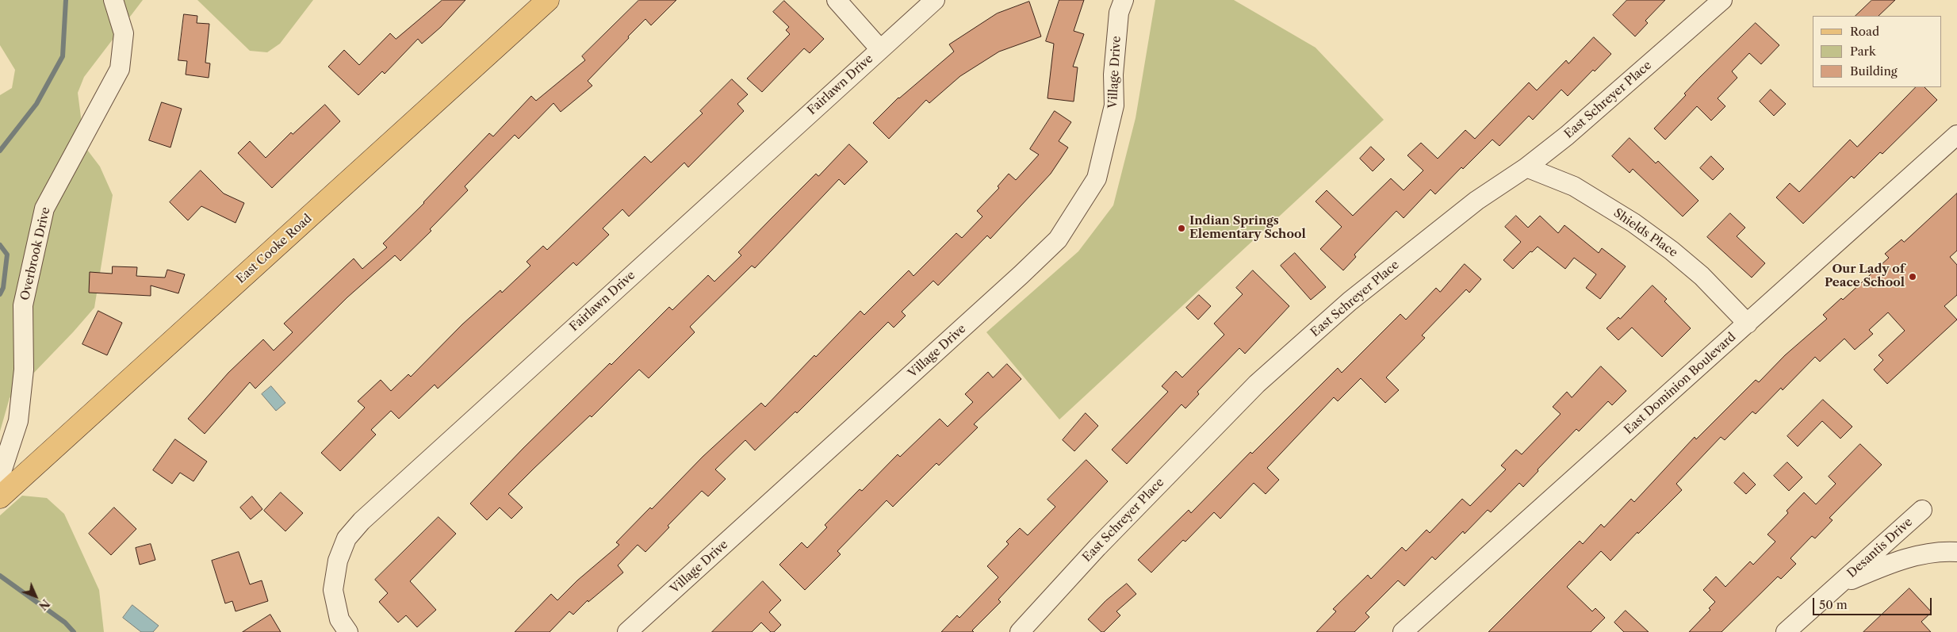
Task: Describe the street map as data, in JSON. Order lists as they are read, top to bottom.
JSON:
{
  "streets": {
    "main road": ["East Cooke Road"],
    "street": [
      "Village Drive",
      "Fairlawn Drive",
      "East Schreyer Place",
      "Shields Place",
      "Overbrook Drive",
      "East Dominion Boulevard",
      "Desantis Drive"
    ]
  },
  "crossings": [
    ["East Schreyer Place", "Shields Place"],
    ["Shields Place", "East Dominion Boulevard"]
  ],
  "places": ["Indian Springs Elementary School", "Our Lady of Peace School"],
  "legend": ["Road", "Park", "Building"],
  "scale_bar": "50 m",
  "north": "bottom right"
}
